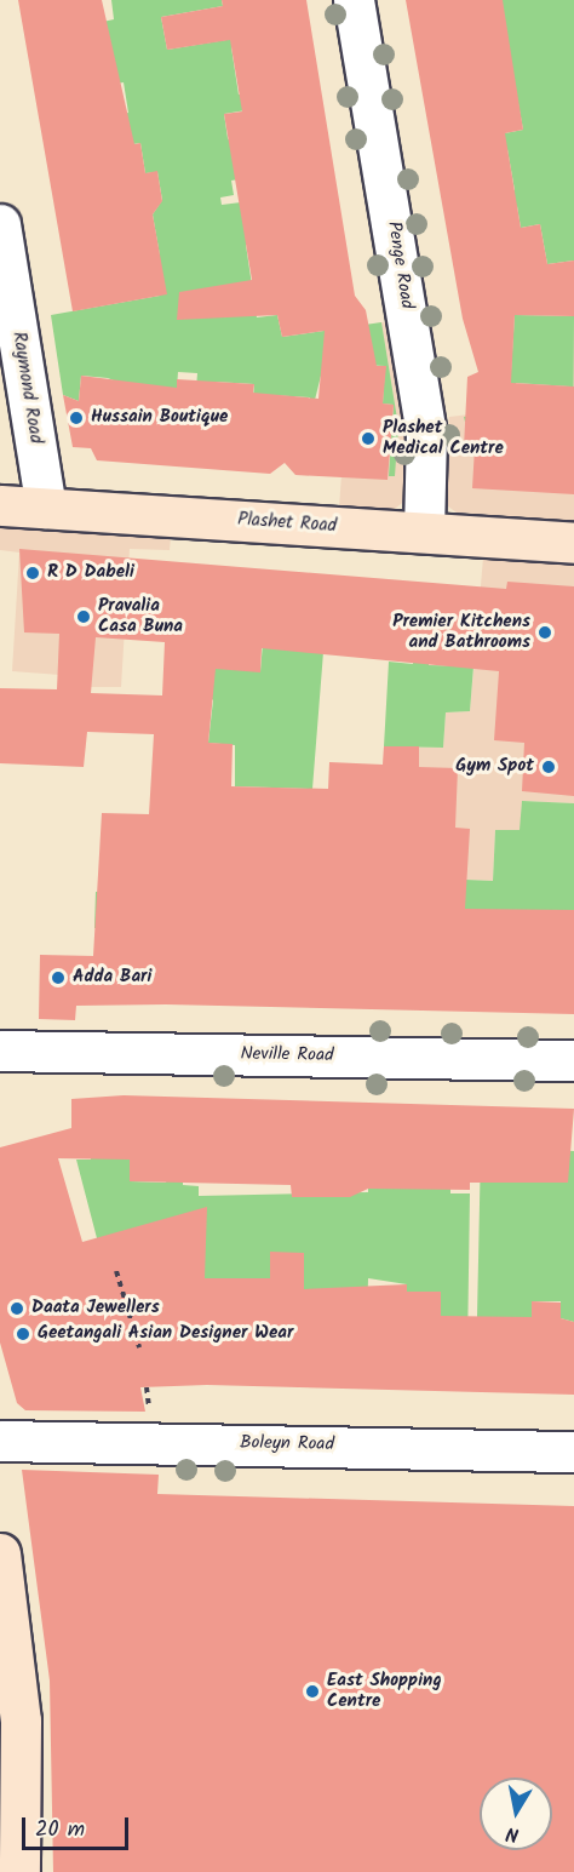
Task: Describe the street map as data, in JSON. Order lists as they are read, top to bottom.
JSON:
{
  "streets": {
    "main road": ["Plashet Road"],
    "street": [
      "Penge Road",
      "Raymond Road",
      "Neville Road",
      "Boleyn Road"
    ]
  },
  "crossings": [
    ["Penge Road", "Plashet Road"],
    ["Raymond Road", "Plashet Road"]
  ],
  "places": [
    "Hussain Boutique",
    "Plashet Medical Centre",
    "R D Dabeli",
    "Pravalia Casa Buna",
    "Premier Kitchens and Bathrooms",
    "Gym Spot",
    "Adda Bari",
    "Daata Jewellers",
    "Geetangali Asian Designer Wear",
    "East Shopping Centre"
  ],
  "scale_bar": "20 m",
  "north": "bottom"
}
